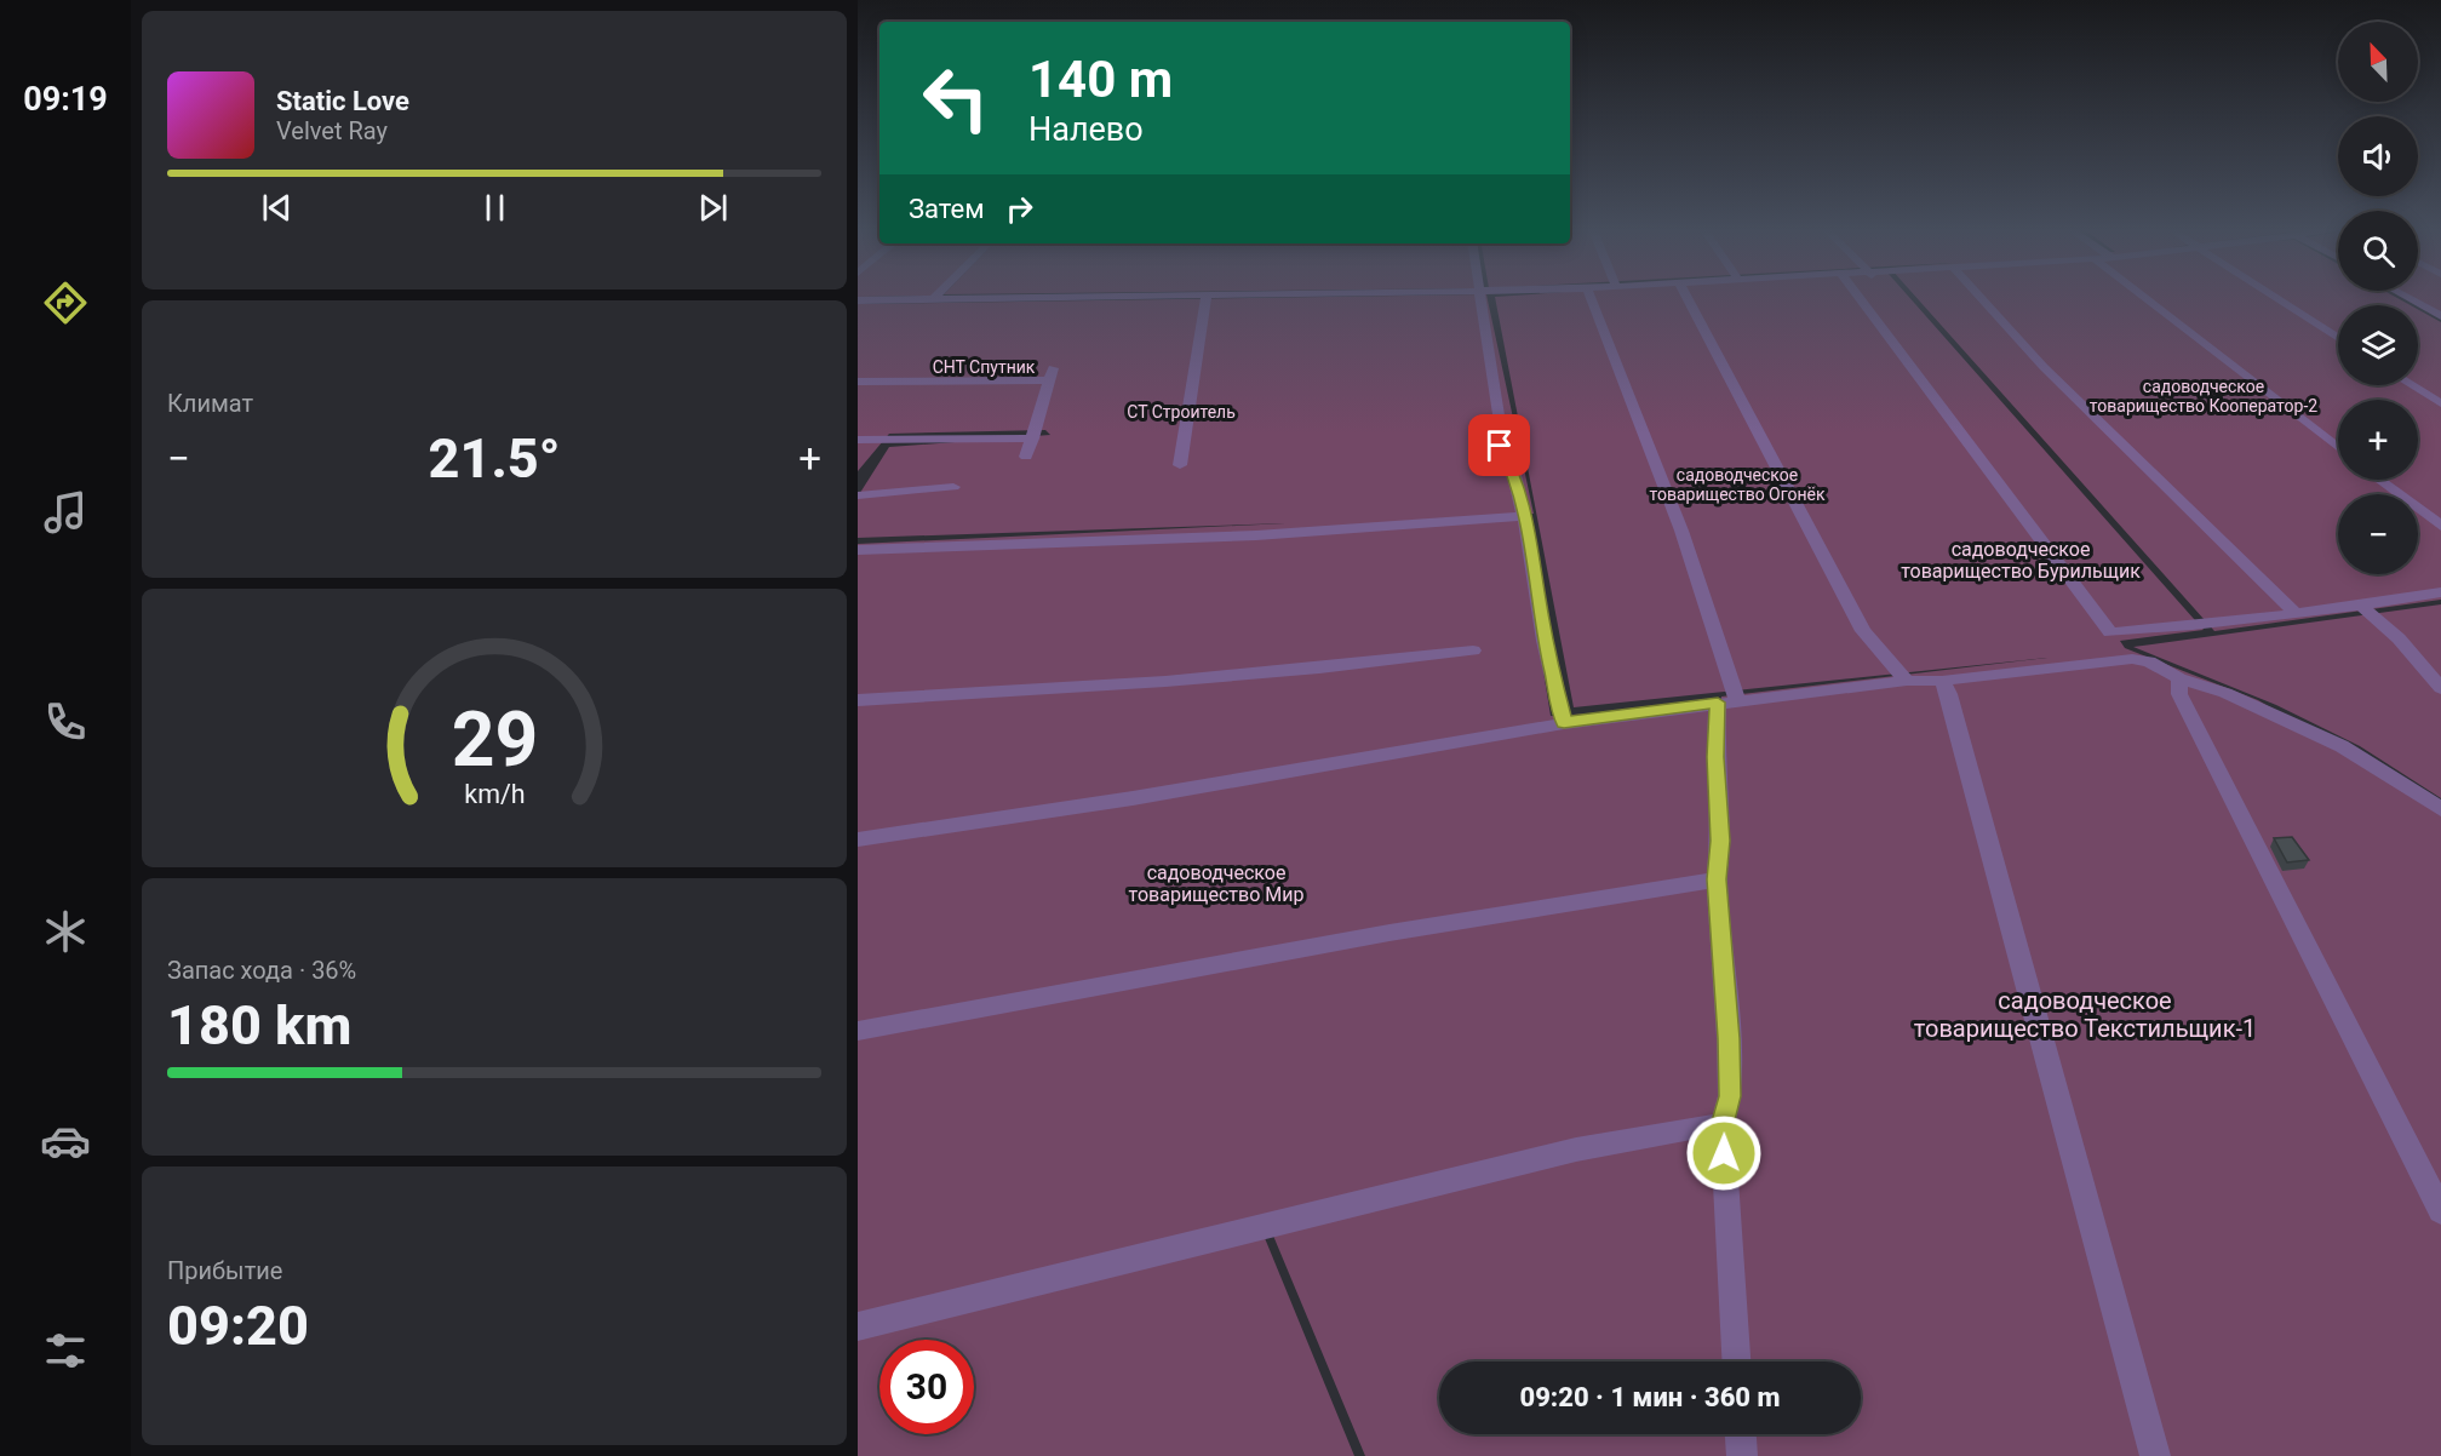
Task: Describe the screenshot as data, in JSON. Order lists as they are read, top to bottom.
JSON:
{
  "parks": [
    "СНТ Спутник",
    "садоводческое товарищество Кооператор-2",
    "СТ Строитель",
    "садоводческое товарищество Огонёк",
    "садоводческое товарищество Бурильщик",
    "садоводческое товарищество Мир",
    "садоводческое товарищество Текстильщик-1"
  ],
  "north": "top left",
  "page": {
    "tabs": "09:19",
    "map_buttons": ["+", "−"],
    "turn": ["140 m", "Налево"],
    "song": ["Static Love", "Velvet Ray"],
    "then": "Затем",
    "tile": [
      "Климат",
      ["Запас хода · 36%", "180 km"],
      ["Прибытие", "09:20"]
    ],
    "heat": ["−", "21.5°", "+"],
    "limit": "30",
    "trip": "09:20 · 1 мин · 360 m",
    "gauge": ["29", "km/h"]
  }
}
